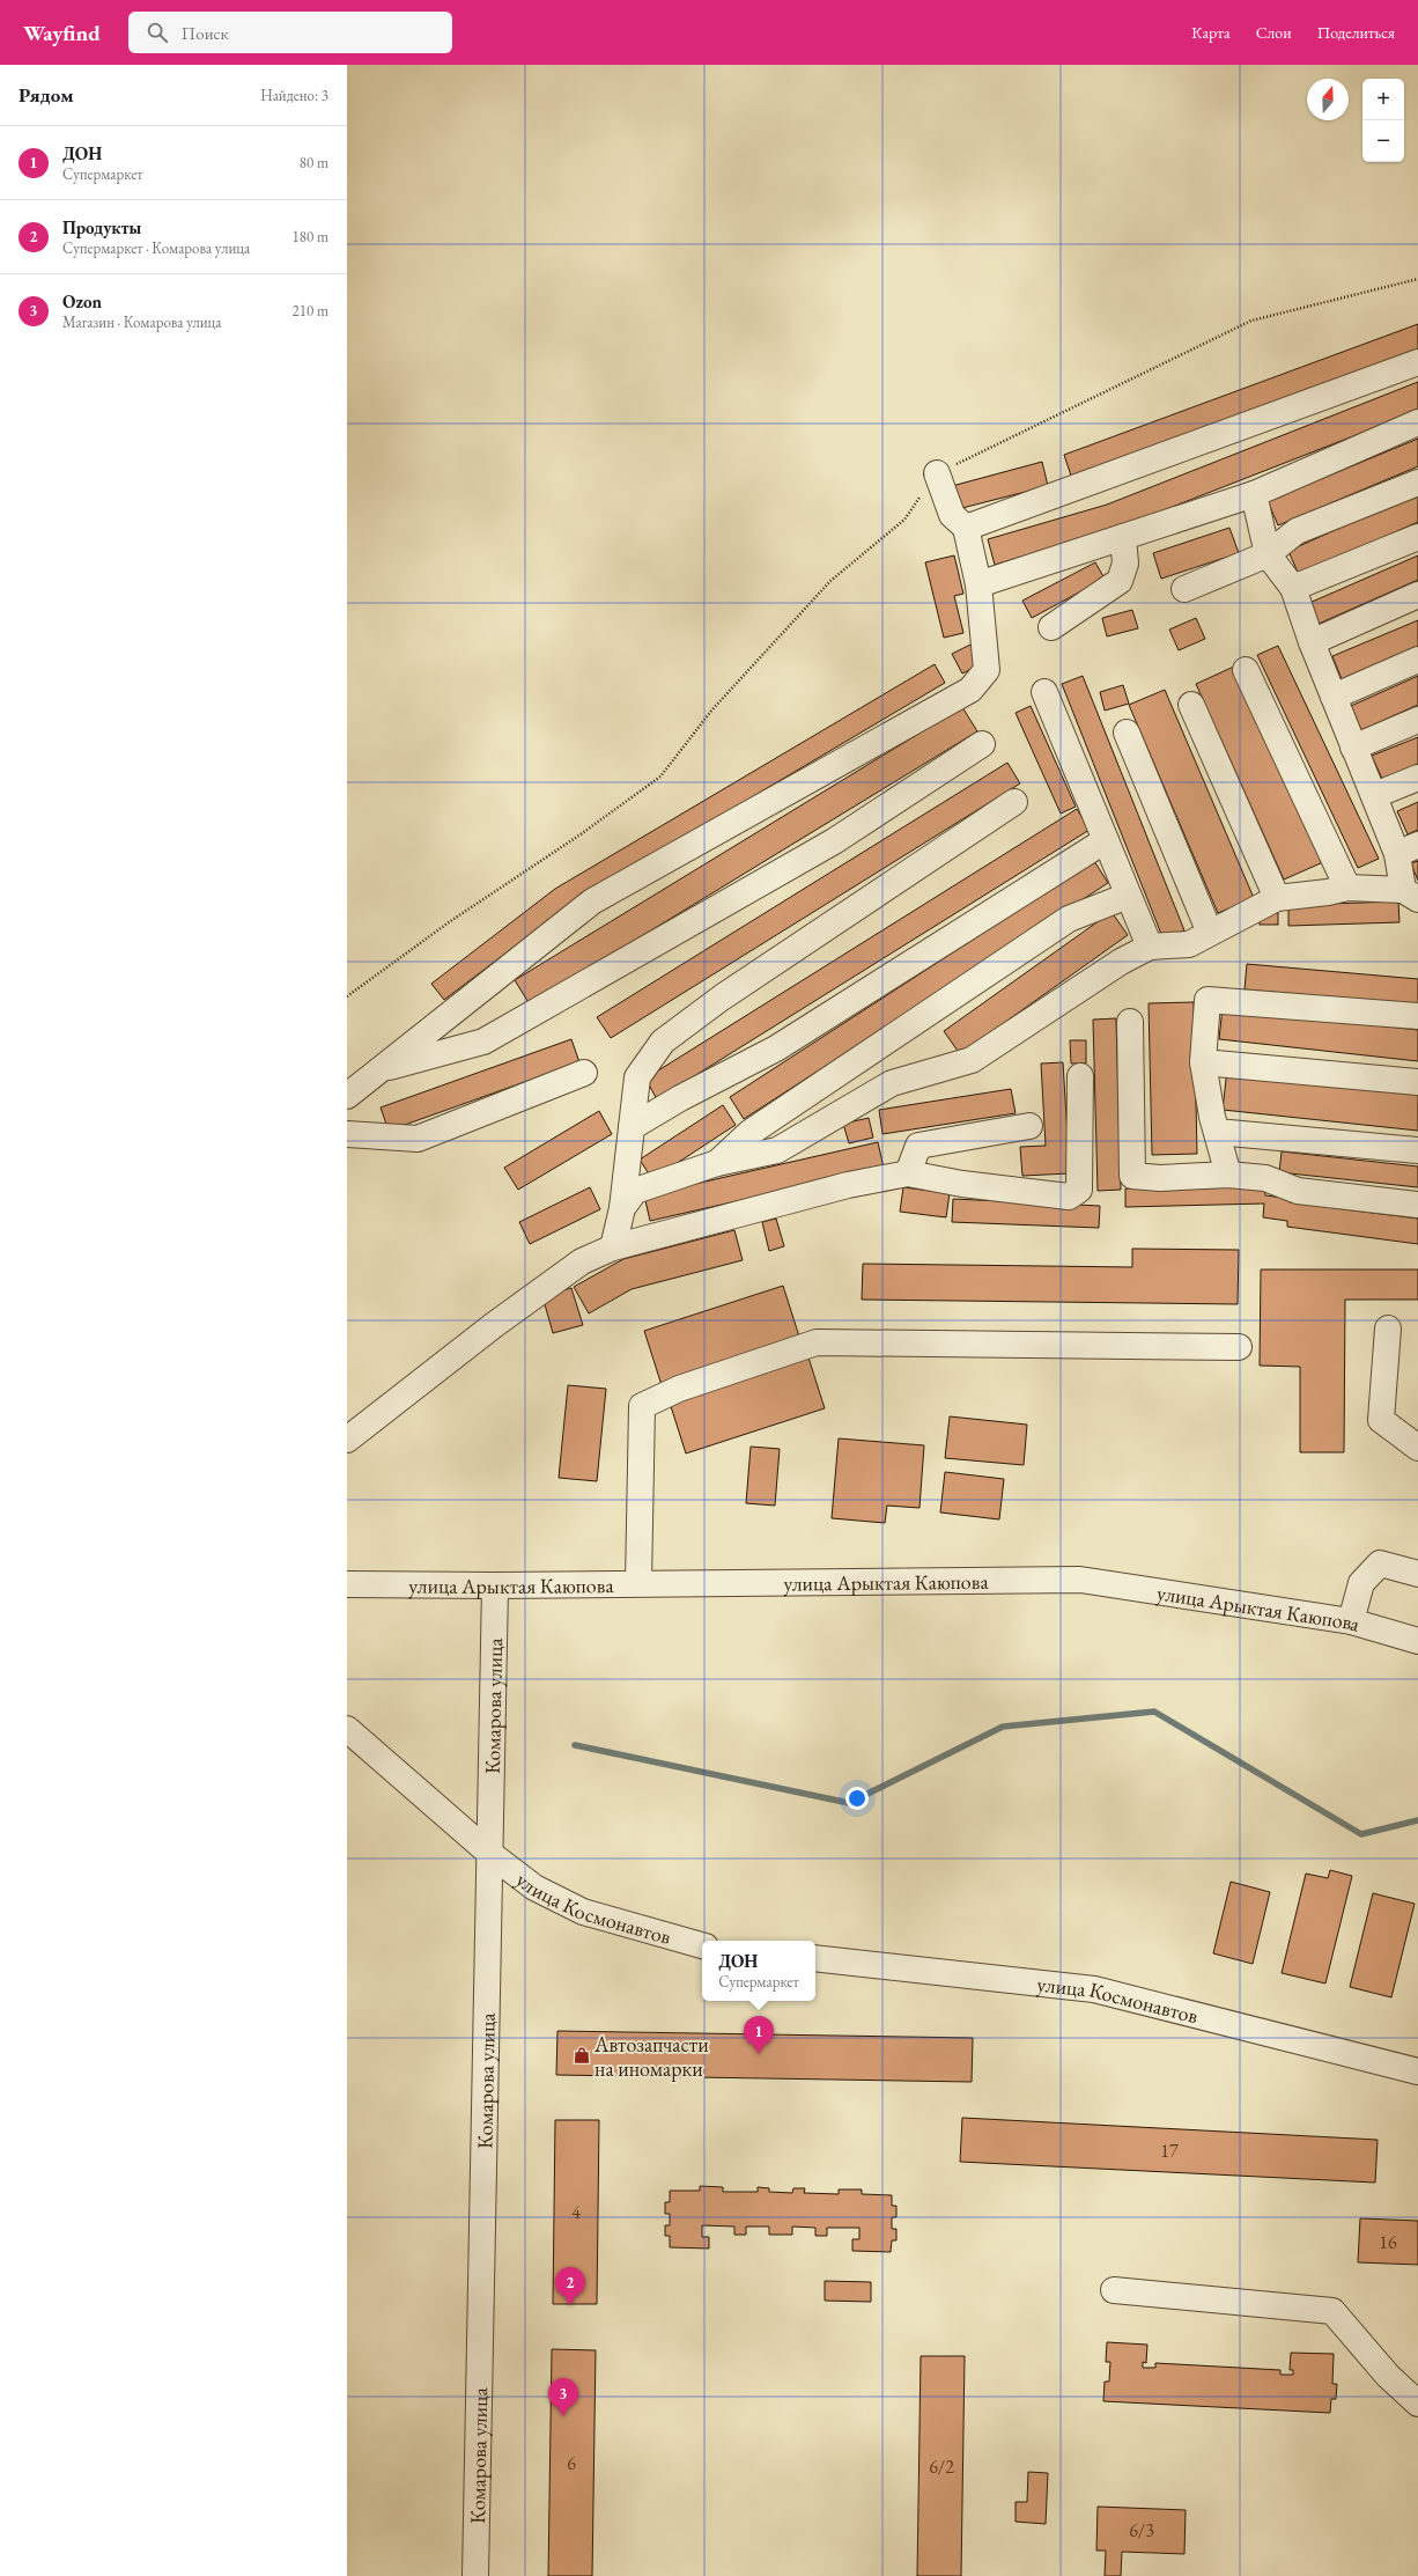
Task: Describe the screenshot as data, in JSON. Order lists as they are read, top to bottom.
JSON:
{
  "streets": {
    "street": ["улица Арыктая Каюпова", "Комарова улица", "улица Космонавтов"]
  },
  "crossings": [
    ["улица Арыктая Каюпова", "Комарова улица"],
    ["Комарова улица", "улица Космонавтов"]
  ],
  "places": {
    "shop": ["Автозапчасти на иномарки"]
  },
  "house_numbers": [
    "17",
    "4",
    "16",
    "6",
    "6/2",
    "6/3"
  ],
  "north": "top",
  "page": {
    "header": "Wayfind",
    "search": "Поиск",
    "nav": ["Карта", "Слои", "Поделиться"],
    "heading": ["Рядом", "Найдено: 3"],
    "map_buttons": ["+", "−"],
    "list": [
      {
        "mark": "1",
        "name": "ДОН",
        "note": "Супермаркет",
        "value": "80 m"
      },
      {
        "mark": "2",
        "name": "Продукты",
        "note": "Супермаркет · Комарова улица",
        "value": "180 m"
      },
      {
        "mark": "3",
        "name": "Ozon",
        "note": "Магазин · Комарова улица",
        "value": "210 m"
      }
    ],
    "popup": ["ДОН", "Супермаркет"],
    "pins": ["1", "2", "3"]
  }
}
